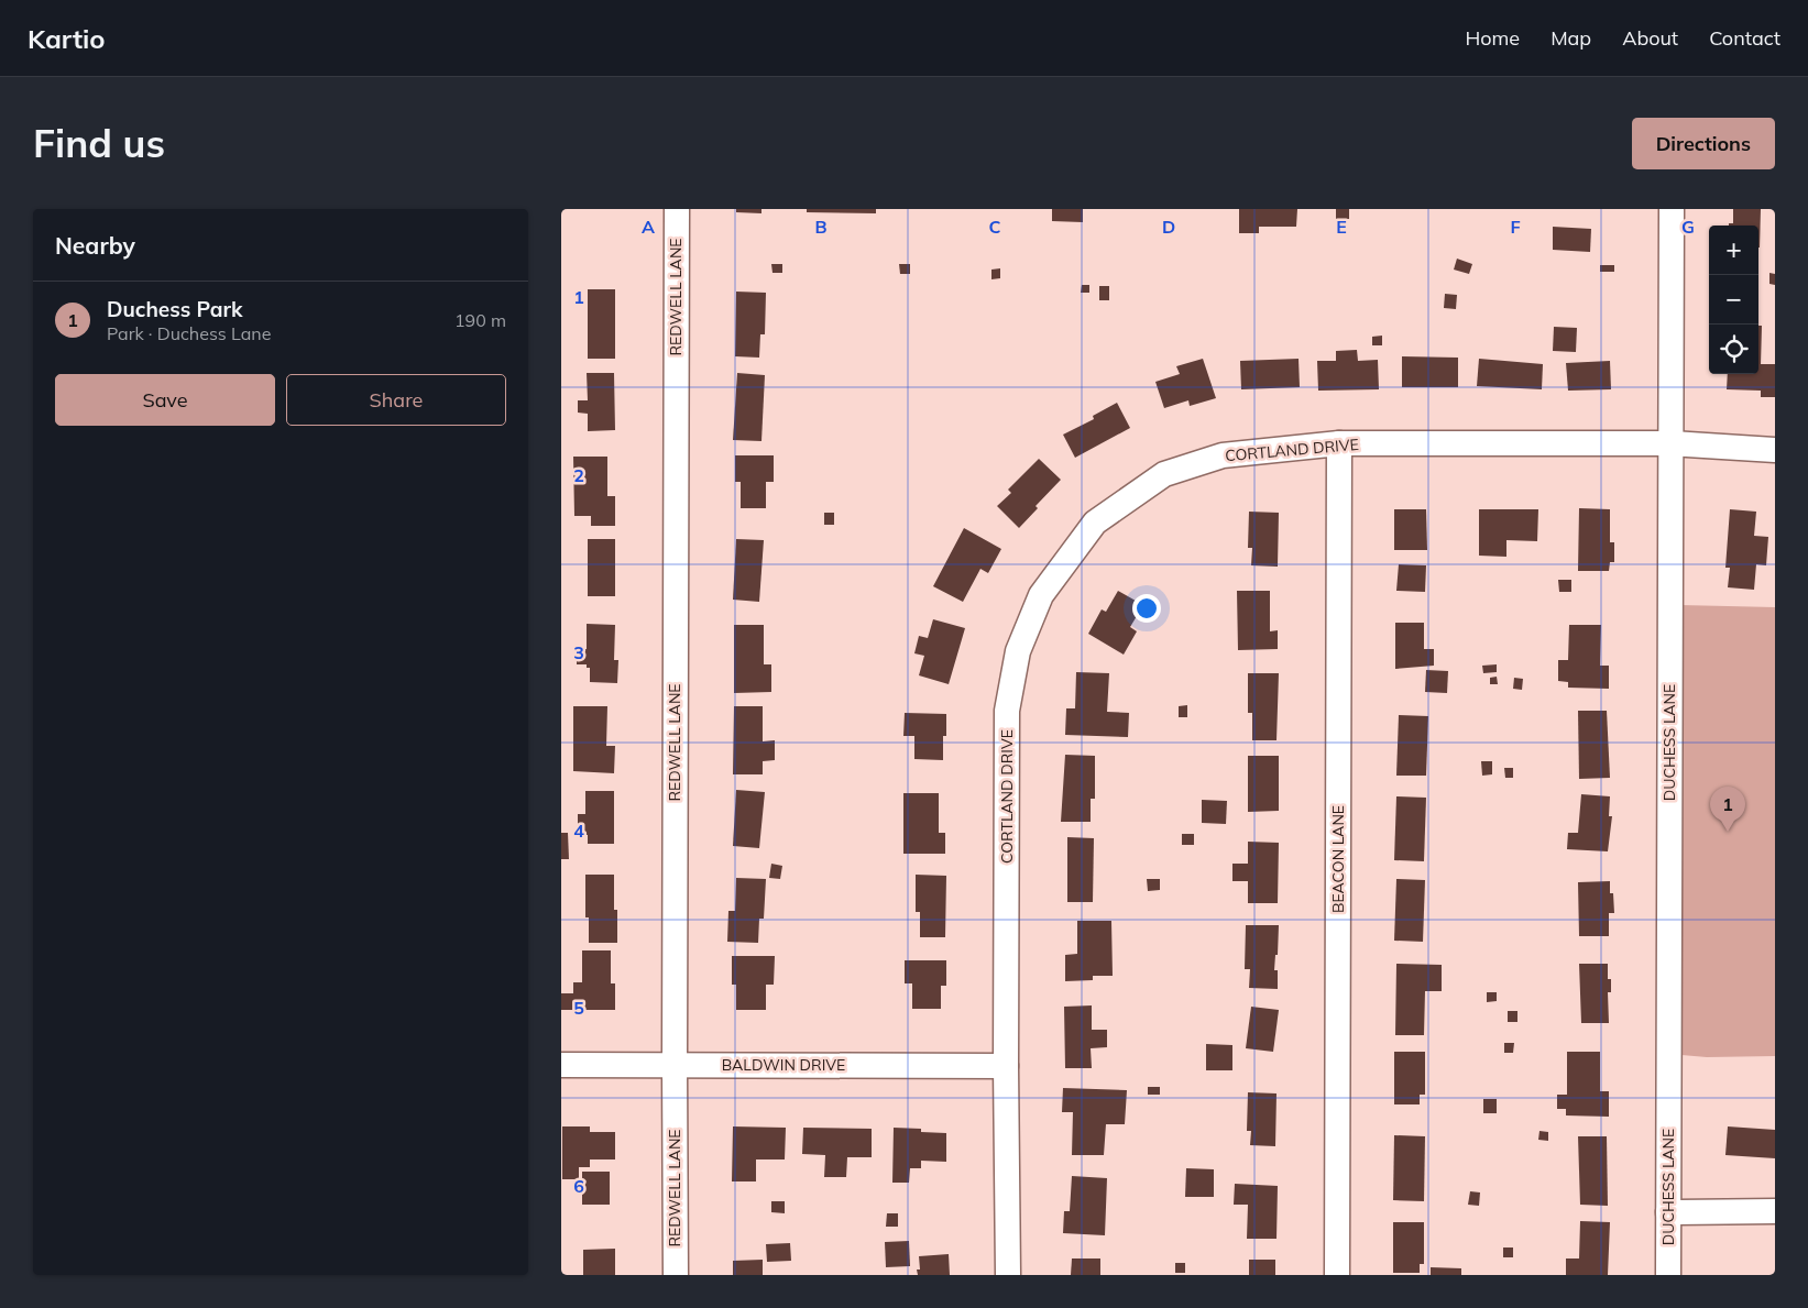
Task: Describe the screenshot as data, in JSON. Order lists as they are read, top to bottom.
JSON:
{
  "streets": {
    "street": [
      "REDWELL LANE",
      "CORTLAND DRIVE",
      "DUCHESS LANE",
      "BEACON LANE",
      "BALDWIN DRIVE"
    ]
  },
  "crossings": [
    ["REDWELL LANE", "BALDWIN DRIVE"],
    ["CORTLAND DRIVE", "DUCHESS LANE"],
    ["CORTLAND DRIVE", "BEACON LANE"],
    ["CORTLAND DRIVE", "BALDWIN DRIVE"]
  ],
  "page": {
    "header": "Kartio",
    "nav": [
      "Home",
      "Map",
      "About",
      "Contact"
    ],
    "buttons": [
      "Directions",
      ["Save", "Share"]
    ],
    "title": "Find us",
    "heading": "Nearby",
    "map_buttons": ["+", "−"],
    "list": [
      {
        "mark": "1",
        "name": "Duchess Park",
        "note": "Park · Duchess Lane",
        "value": "190 m"
      }
    ],
    "pins": "1"
  },
  "grid": {
    "columns": [
      "A",
      "B",
      "C",
      "D",
      "E",
      "F",
      "G"
    ],
    "rows": [
      "1",
      "2",
      "3",
      "4",
      "5",
      "6"
    ]
  }
}
